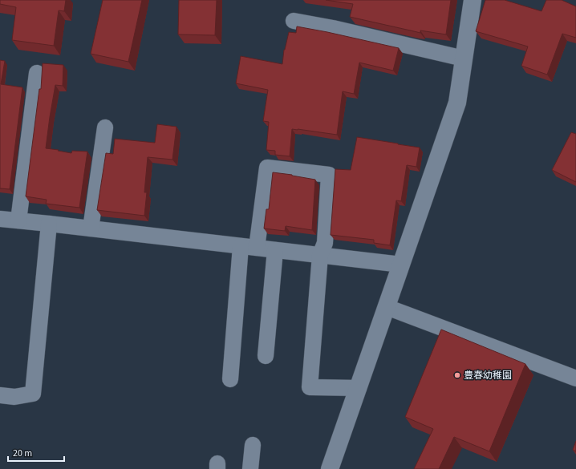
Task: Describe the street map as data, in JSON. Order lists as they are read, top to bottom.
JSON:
{
  "places": ["豊春幼稚園"],
  "scale_bar": "20 m"
}
